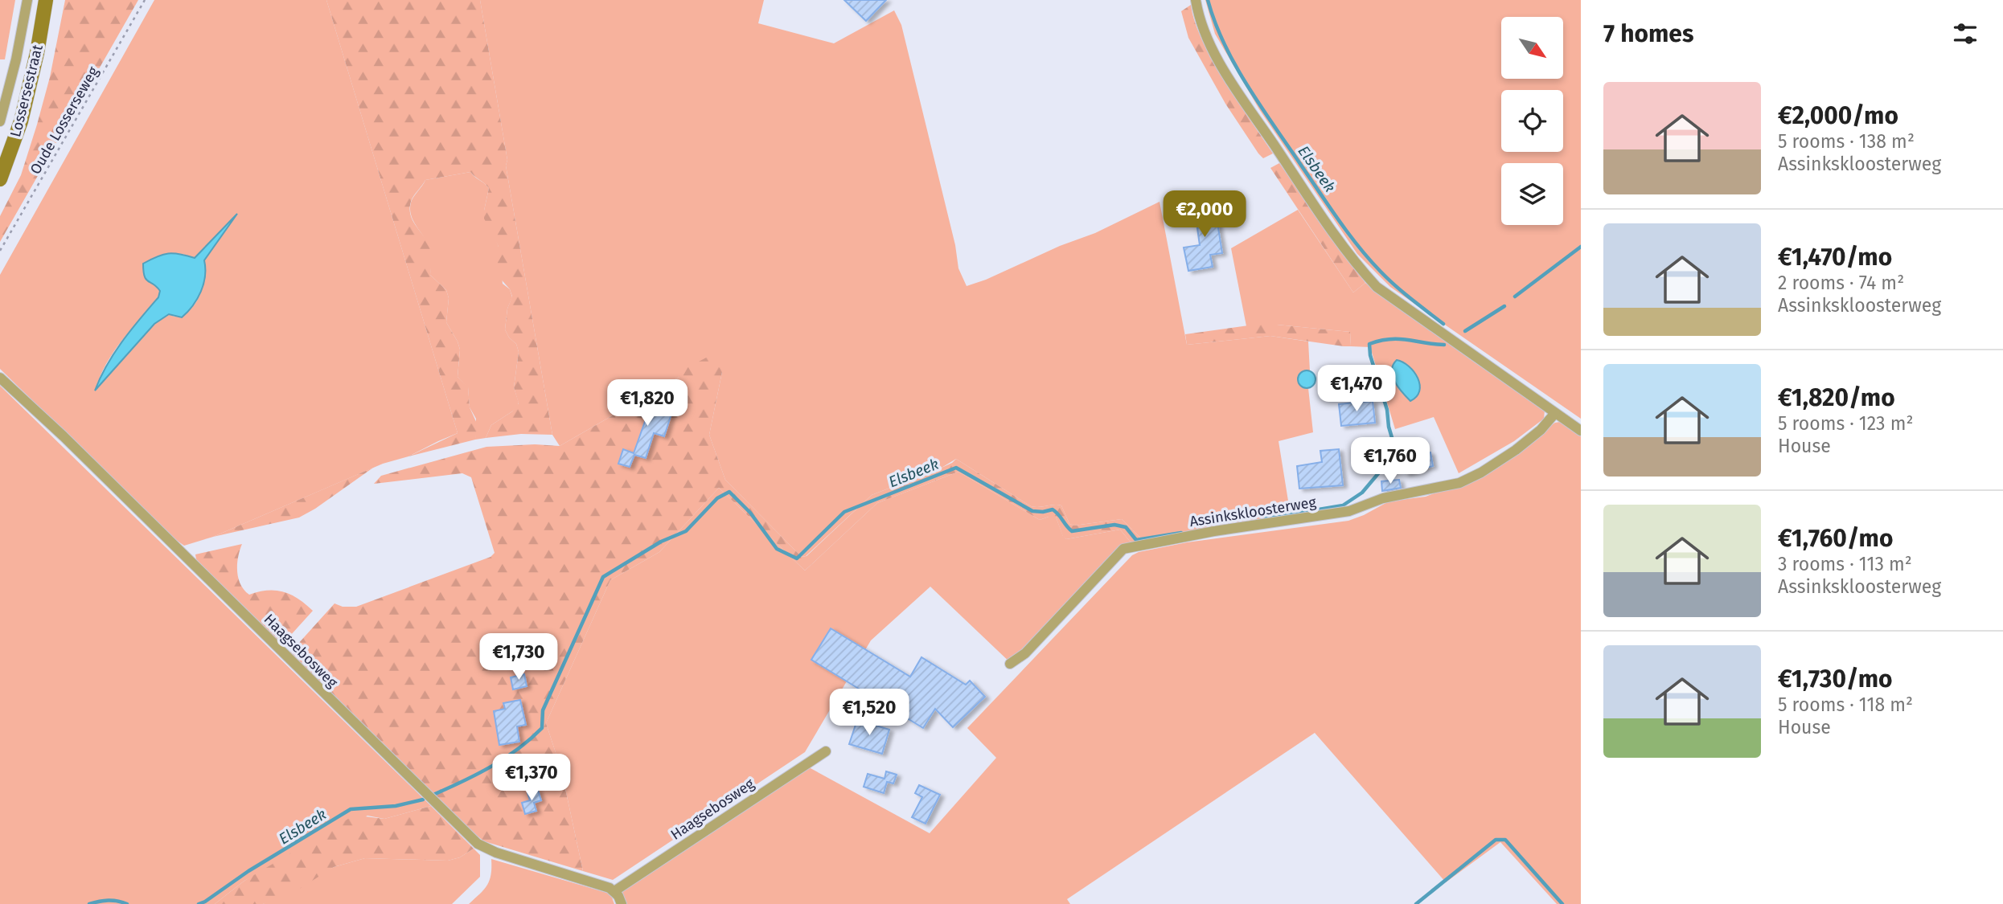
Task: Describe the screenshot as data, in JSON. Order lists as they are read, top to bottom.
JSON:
{
  "streets": {
    "main road": ["Lossersestraat"],
    "street": ["Assinkskloosterweg", "Haagsebosweg"],
    "path": ["Oude Losserseweg"]
  },
  "water": ["Elsbeek"],
  "north": "bottom right",
  "page": {
    "heading": "7 homes",
    "list": [
      {
        "name": "€2,000/mo",
        "note": "5 rooms · 138 m² · Assinkskloosterweg"
      },
      {
        "name": "€1,470/mo",
        "note": "2 rooms · 74 m² · Assinkskloosterweg"
      },
      {
        "name": "€1,820/mo",
        "note": "5 rooms · 123 m² · House"
      },
      {
        "name": "€1,760/mo",
        "note": "3 rooms · 113 m² · Assinkskloosterweg"
      },
      {
        "name": "€1,730/mo",
        "note": "5 rooms · 118 m² · House"
      }
    ],
    "price": [
      "€2,000",
      "€1,470",
      "€1,820",
      "€1,760",
      "€1,730",
      "€1,520",
      "€1,370"
    ]
  }
}
